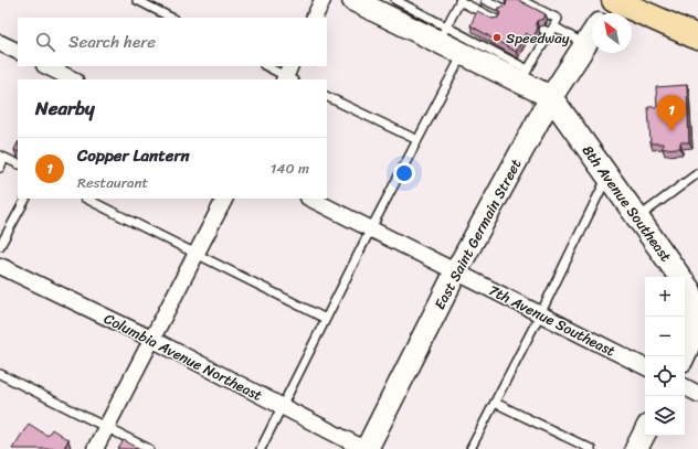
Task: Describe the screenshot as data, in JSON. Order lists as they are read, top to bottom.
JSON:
{
  "streets": {
    "street": [
      "8th Avenue Southeast",
      "East Saint Germain Street",
      "7th Avenue Southeast",
      "Columbia Avenue Northeast"
    ]
  },
  "crossings": [
    ["8th Avenue Southeast", "East Saint Germain Street"],
    ["East Saint Germain Street", "7th Avenue Southeast"],
    ["East Saint Germain Street", "Columbia Avenue Northeast"]
  ],
  "places": ["Speedway"],
  "north": "top left",
  "page": {
    "search": "Search here",
    "heading": "Nearby",
    "pins": "1",
    "list": [
      {
        "mark": "1",
        "name": "Copper Lantern",
        "note": "Restaurant",
        "value": "140 m"
      }
    ],
    "map_buttons": ["+", "−"]
  }
}
